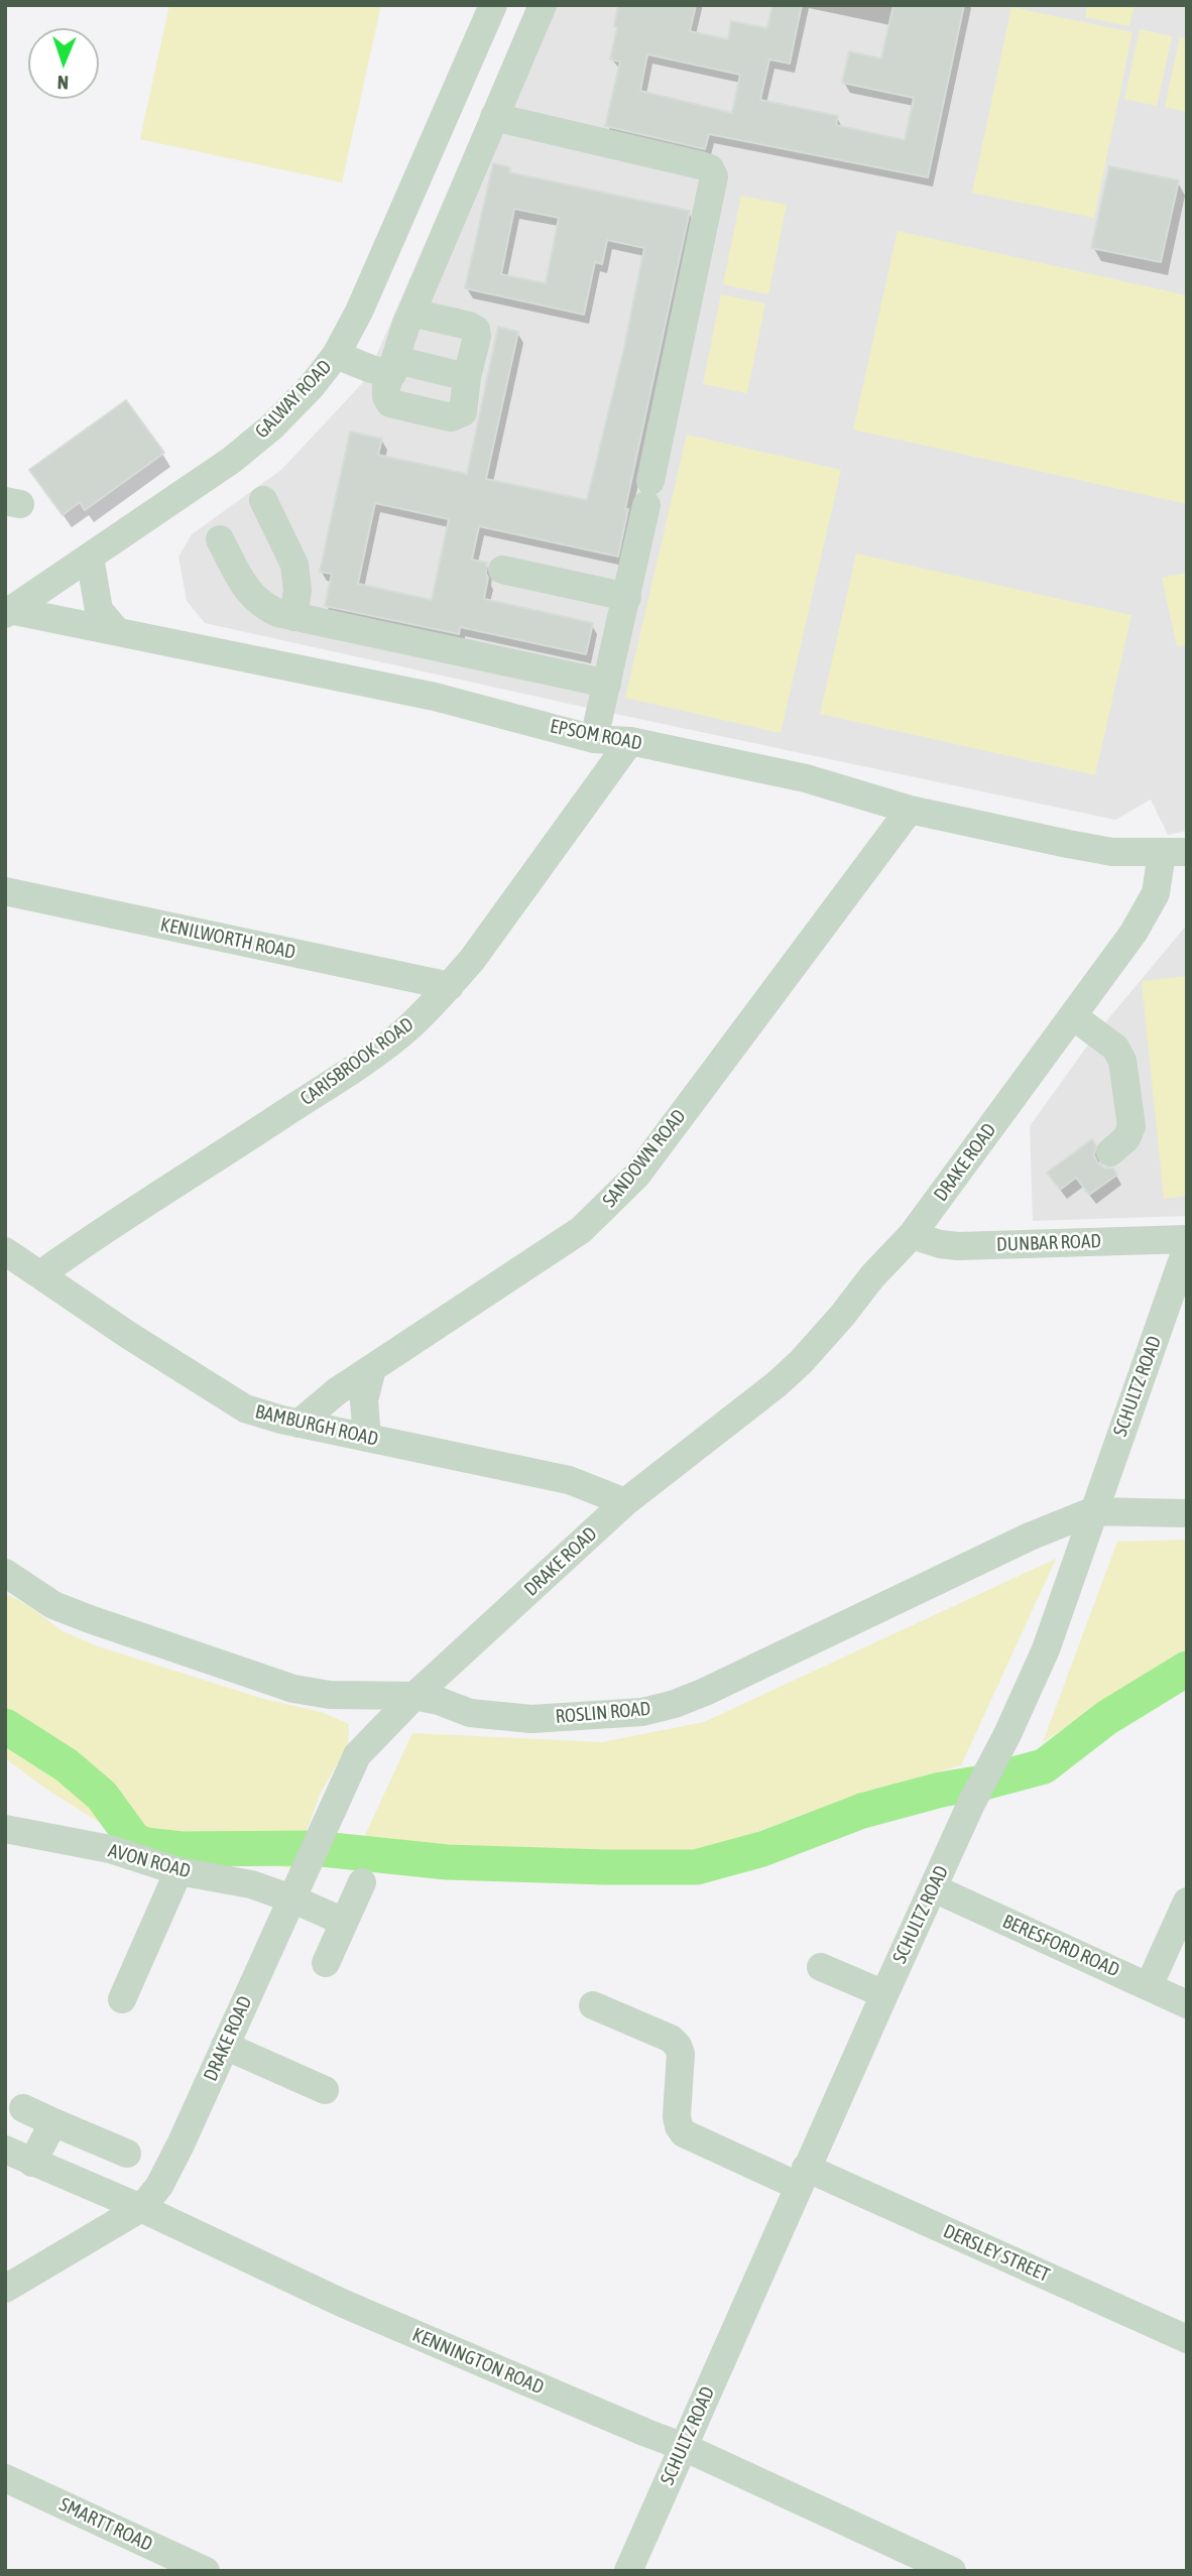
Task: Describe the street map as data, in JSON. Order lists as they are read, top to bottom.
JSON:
{
  "streets": {
    "street": [
      "GALWAY ROAD",
      "EPSOM ROAD",
      "KENILWORTH ROAD",
      "CARISBROOK ROAD",
      "SANDOWN ROAD",
      "DRAKE ROAD",
      "DUNBAR ROAD",
      "SCHULTZ ROAD",
      "BAMBURGH ROAD",
      "ROSLIN ROAD",
      "AVON ROAD",
      "BERESFORD ROAD",
      "DERSLEY STREET",
      "KENNINGTON ROAD",
      "SMARTT ROAD"
    ]
  },
  "crossings": [
    ["GALWAY ROAD", "EPSOM ROAD"],
    ["EPSOM ROAD", "CARISBROOK ROAD"],
    ["EPSOM ROAD", "SANDOWN ROAD"],
    ["EPSOM ROAD", "DRAKE ROAD"],
    ["KENILWORTH ROAD", "CARISBROOK ROAD"],
    ["CARISBROOK ROAD", "BAMBURGH ROAD"],
    ["SANDOWN ROAD", "BAMBURGH ROAD"],
    ["DRAKE ROAD", "DUNBAR ROAD"],
    ["DRAKE ROAD", "BAMBURGH ROAD"],
    ["DRAKE ROAD", "ROSLIN ROAD"],
    ["DRAKE ROAD", "AVON ROAD"],
    ["DRAKE ROAD", "KENNINGTON ROAD"],
    ["SCHULTZ ROAD", "ROSLIN ROAD"],
    ["SCHULTZ ROAD", "BERESFORD ROAD"],
    ["SCHULTZ ROAD", "DERSLEY STREET"],
    ["SCHULTZ ROAD", "KENNINGTON ROAD"]
  ],
  "north": "bottom"
}
